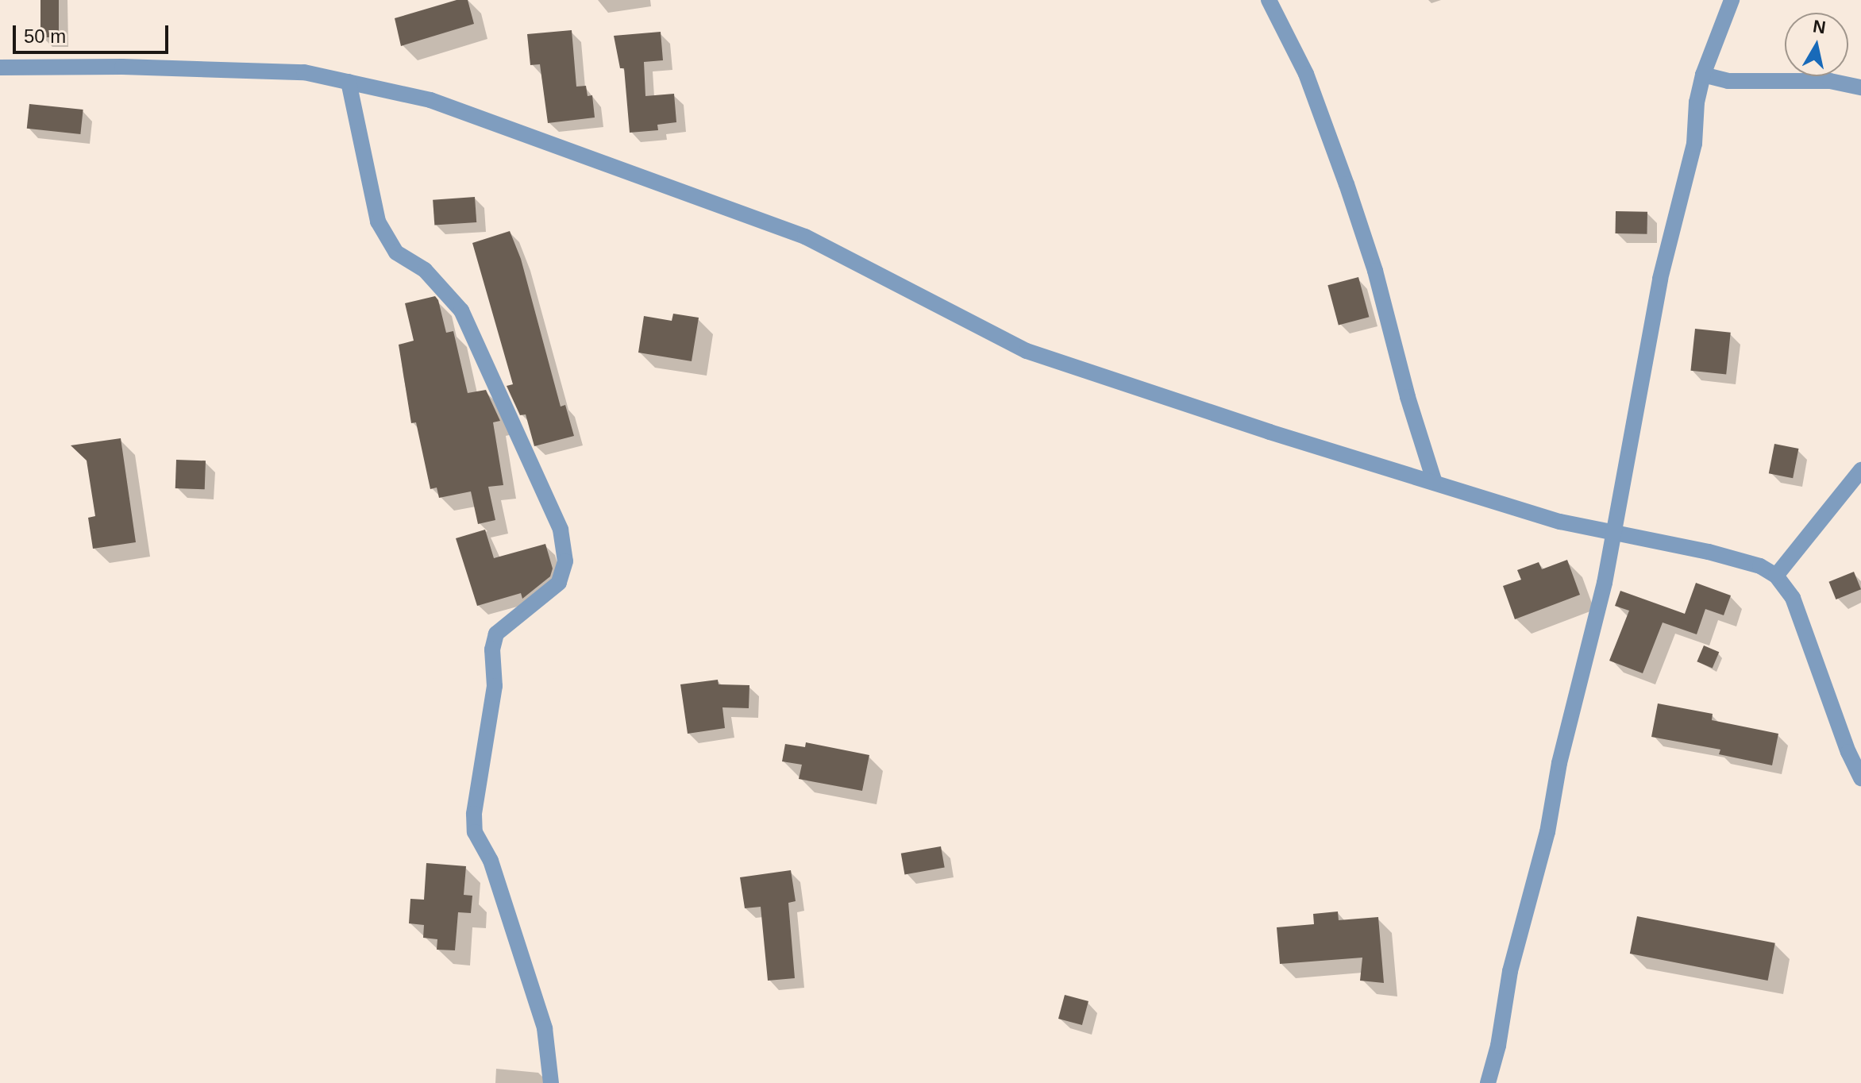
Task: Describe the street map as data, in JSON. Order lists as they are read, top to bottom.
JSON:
{
  "scale_bar": "50 m",
  "north": "top"
}
